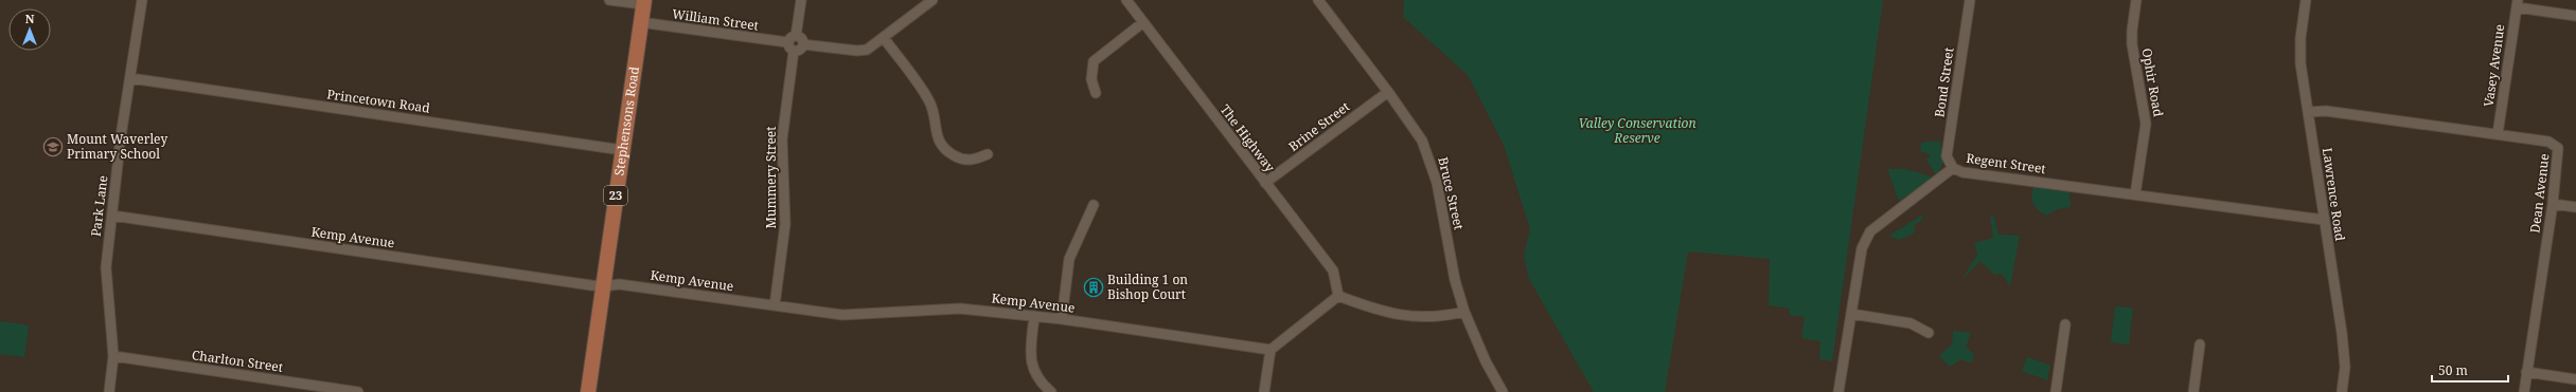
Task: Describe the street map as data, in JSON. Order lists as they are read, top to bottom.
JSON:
{
  "streets": {
    "main road": ["Stephensons Road", "23"],
    "street": [
      "William Street",
      "Vasey Avenue",
      "Bond Street",
      "Ophir Road",
      "Princetown Road",
      "Brine Street",
      "The Highway",
      "Regent Street",
      "Mummery Street",
      "Bruce Street",
      "Dean Avenue",
      "Lawrence Road",
      "Park Lane",
      "Kemp Avenue",
      "Charlton Street"
    ]
  },
  "crossings": [
    ["William Street", "Stephensons Road"],
    ["William Street", "Mummery Street"],
    ["Vasey Avenue", "Dean Avenue"],
    ["Bond Street", "Regent Street"],
    ["Ophir Road", "Regent Street"],
    ["Princetown Road", "Stephensons Road"],
    ["Princetown Road", "Park Lane"],
    ["Stephensons Road", "Kemp Avenue"],
    ["Brine Street", "The Highway"],
    ["Brine Street", "Bruce Street"],
    ["Regent Street", "Lawrence Road"],
    ["Mummery Street", "Kemp Avenue"],
    ["Dean Avenue", "Lawrence Road"],
    ["Park Lane", "Kemp Avenue"],
    ["Park Lane", "Charlton Street"]
  ],
  "parks": ["Valley Conservation Reserve"],
  "places": {
    "school or university": ["Mount Waverley Primary School"],
    "building": ["Building 1 on Bishop Court"]
  },
  "scale_bar": "50 m",
  "north": "top"
}
